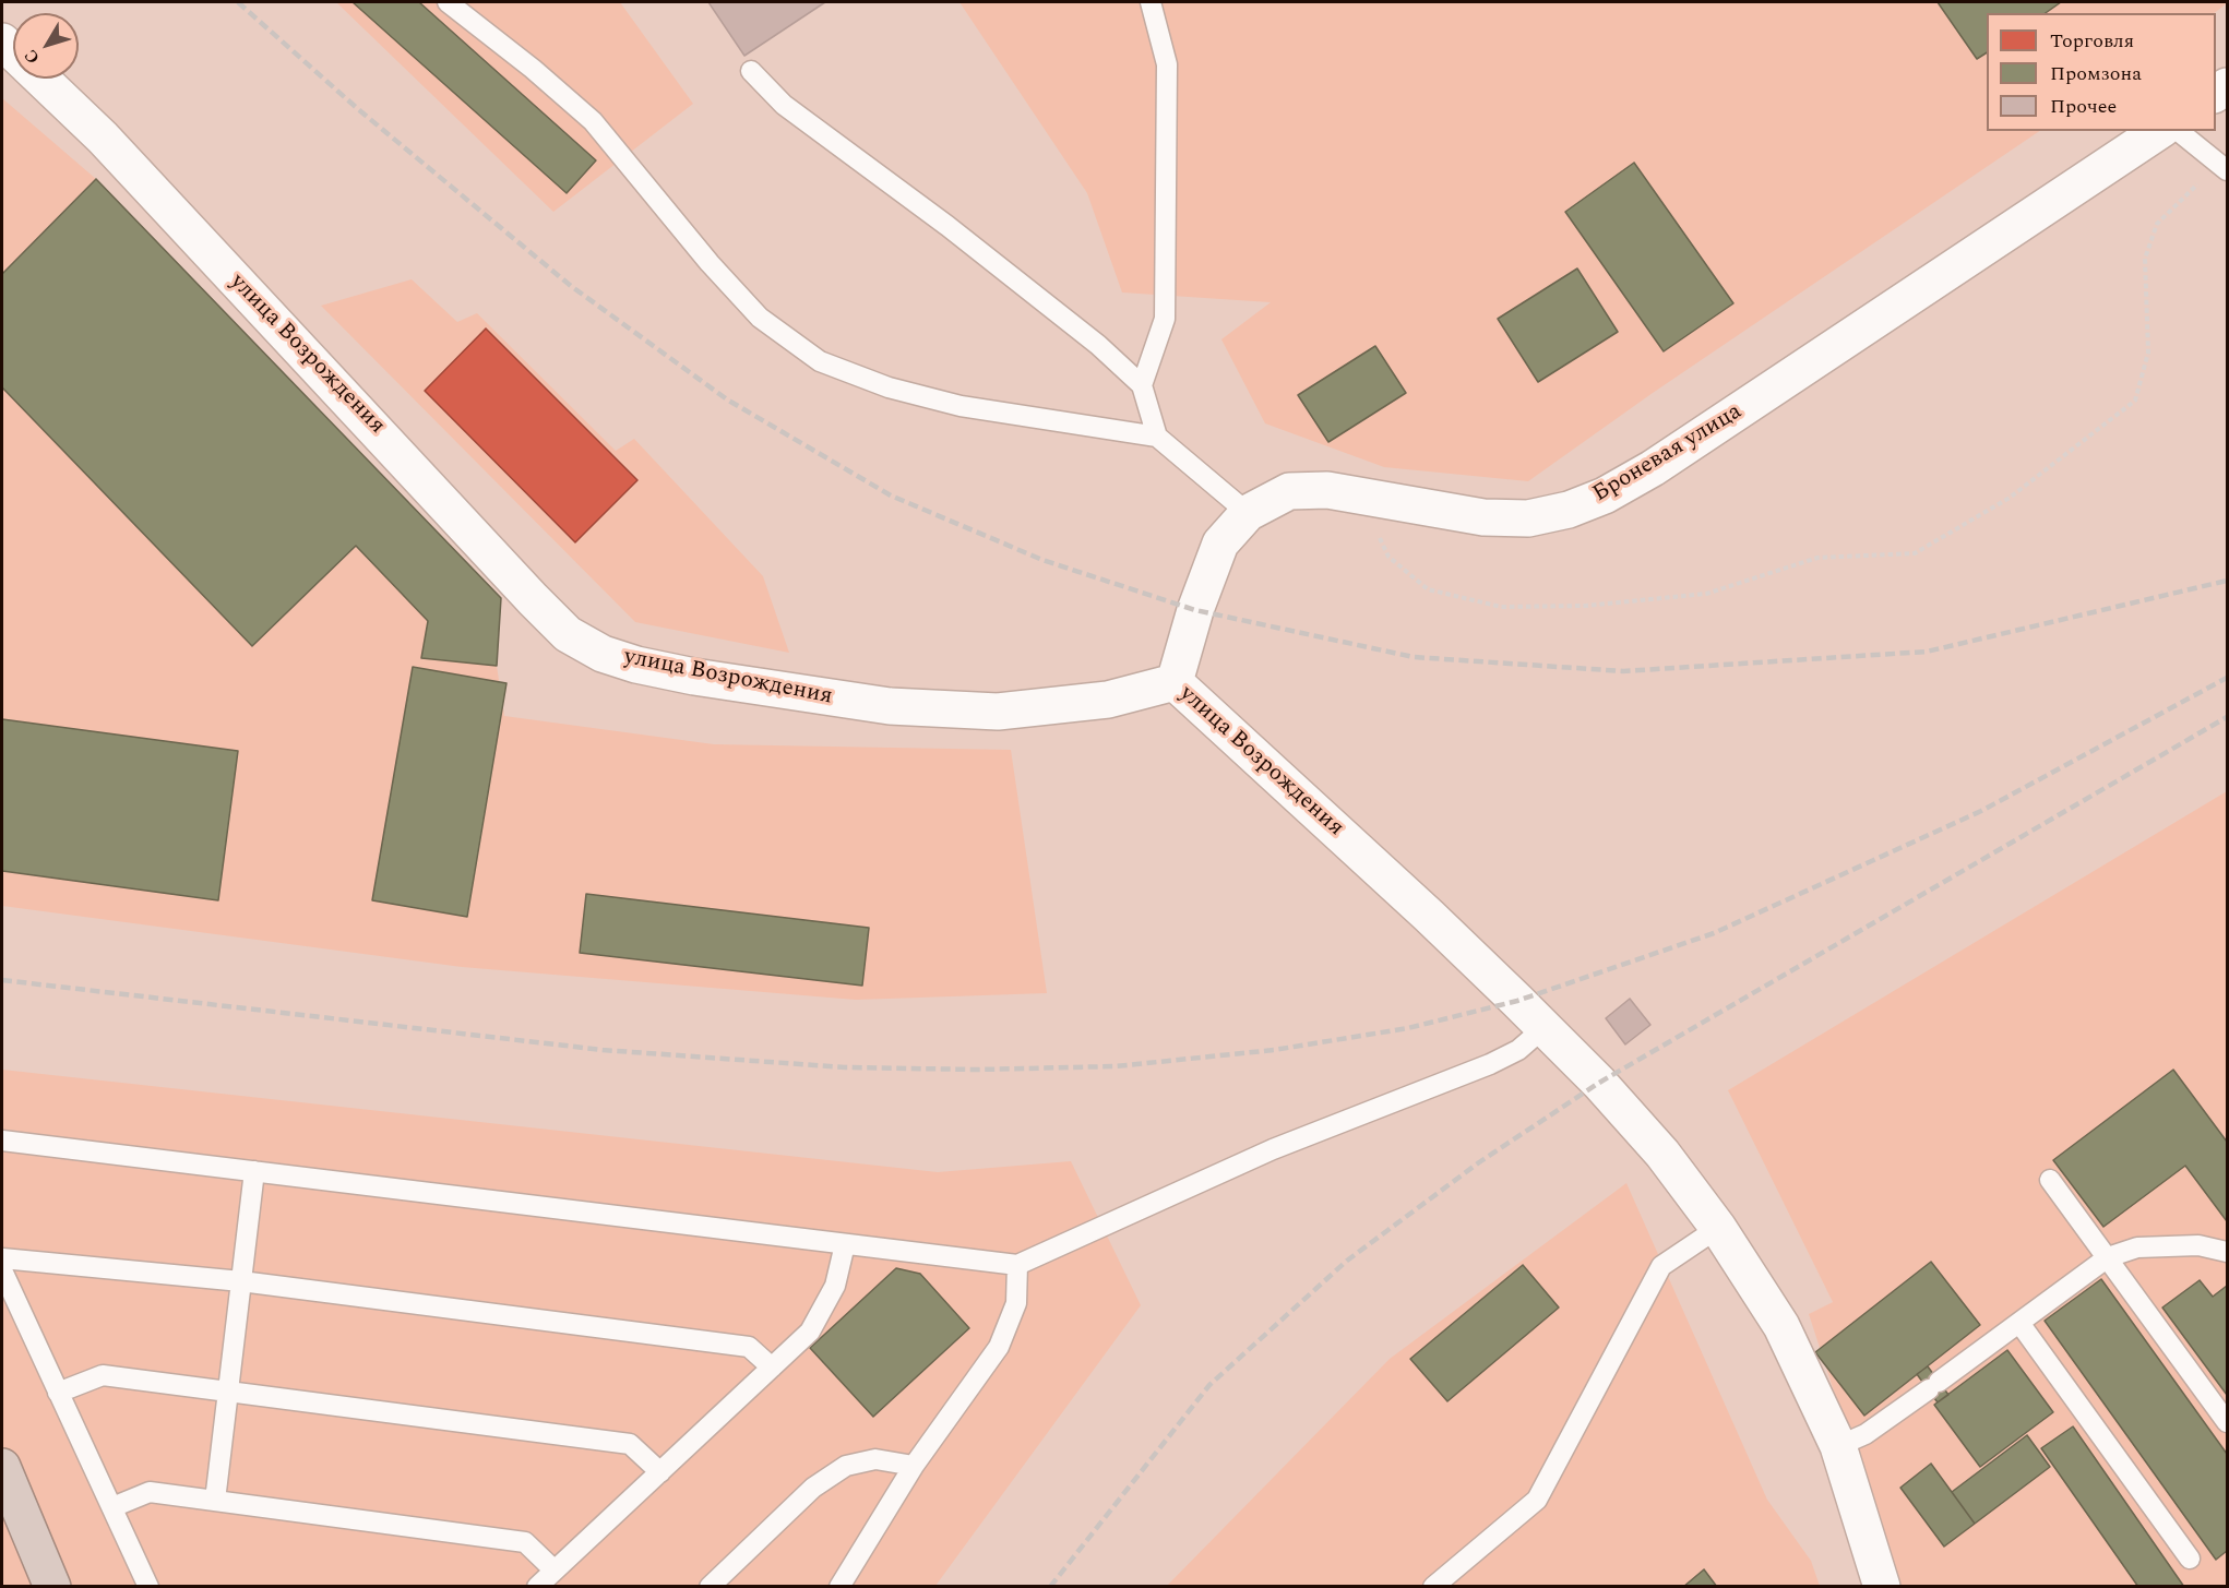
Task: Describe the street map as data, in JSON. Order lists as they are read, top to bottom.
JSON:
{
  "streets": {
    "street": ["улица Возрождения", "Броневая улица"]
  },
  "crossings": [
    ["улица Возрождения", "Броневая улица"]
  ],
  "legend": ["Торговля", "Промзона", "Прочее"],
  "north": "bottom left"
}
